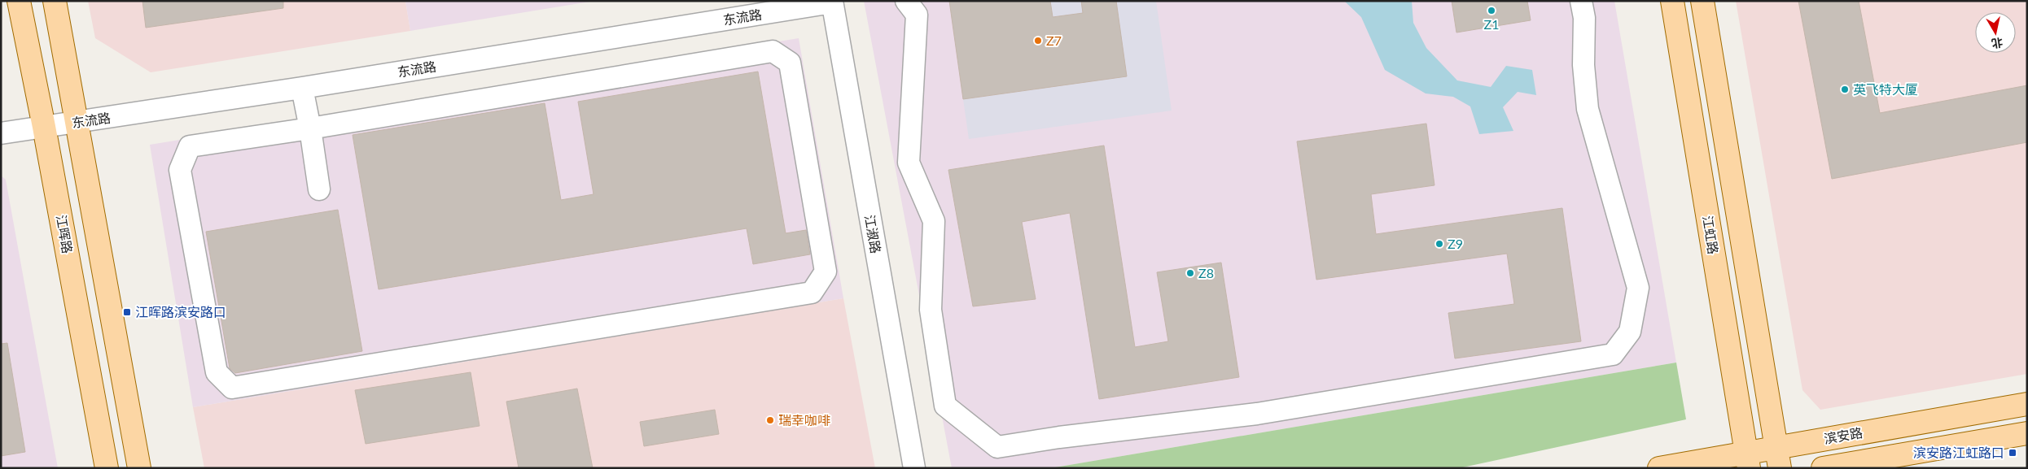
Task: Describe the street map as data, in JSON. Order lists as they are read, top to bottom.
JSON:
{
  "streets": {
    "main road": ["江晖路", "江虹路", "滨安路"],
    "street": ["东流路", "江淑路"]
  },
  "crossings": [
    ["东流路", "江晖路"],
    ["东流路", "江淑路"],
    ["江虹路", "滨安路"]
  ],
  "places": {
    "other": [
      "Z1",
      "Z7",
      "英飞特大厦",
      "Z9",
      "Z8",
      "瑞幸咖啡"
    ],
    "transit": ["江晖路滨安路口", "滨安路江虹路口"]
  },
  "north": "bottom"
}
